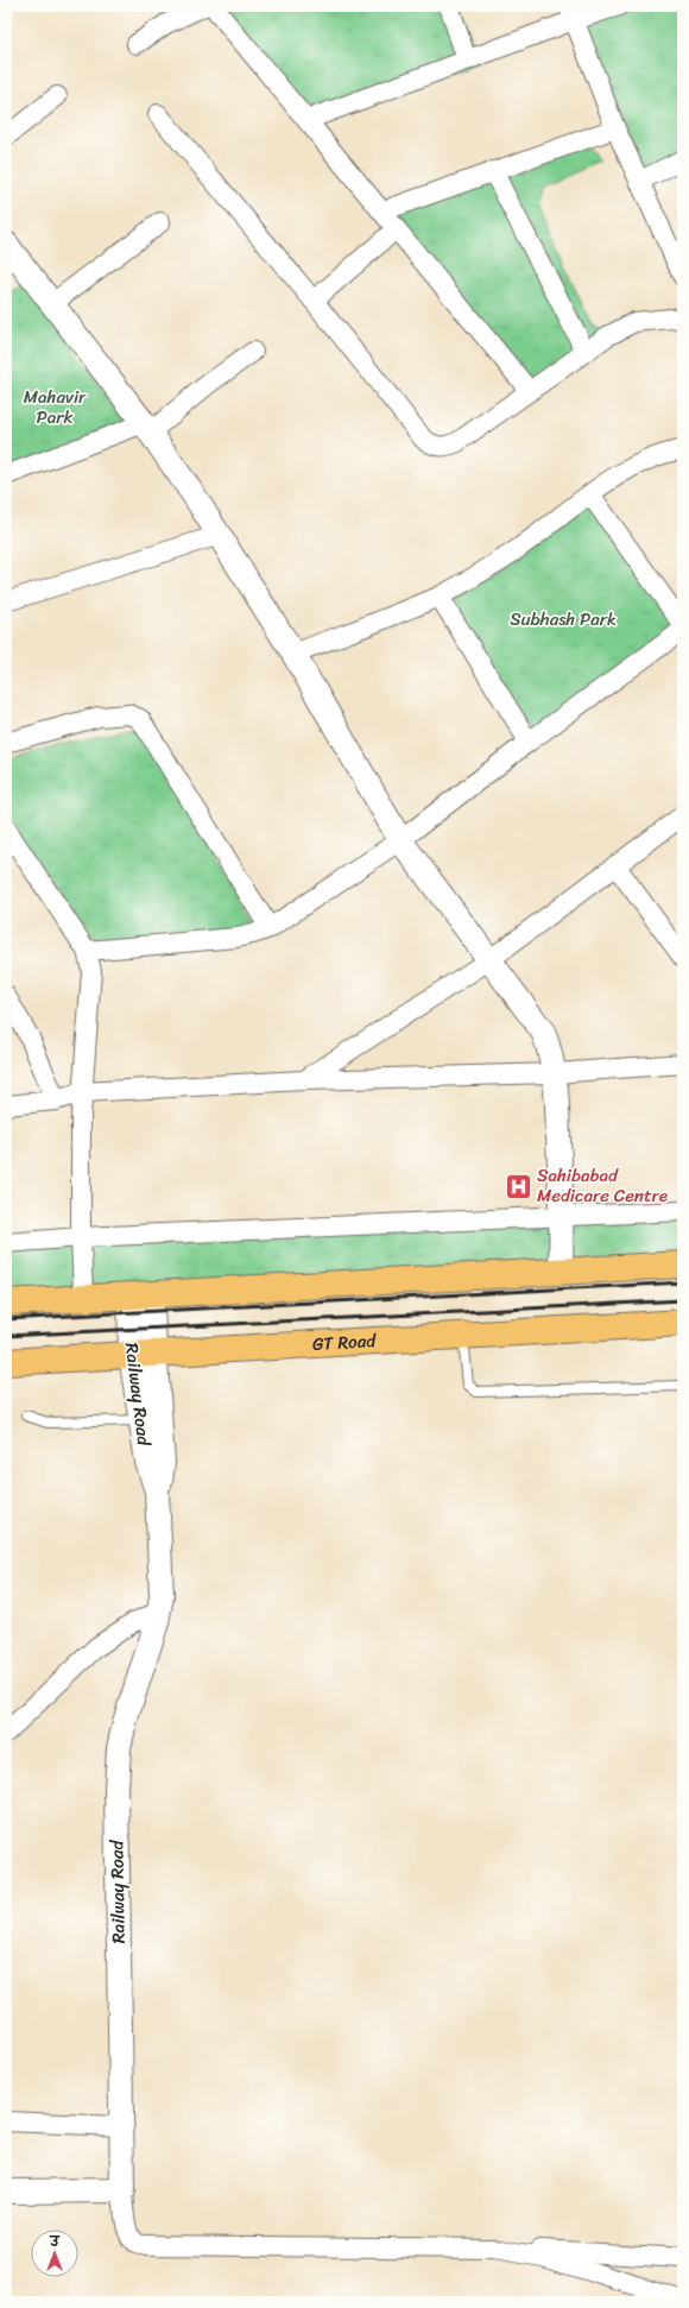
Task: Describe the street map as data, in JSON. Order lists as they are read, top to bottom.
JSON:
{
  "streets": {
    "highway": ["GT Road"],
    "street": ["Railway Road"]
  },
  "crossings": [
    ["GT Road", "Railway Road"]
  ],
  "parks": ["Mahavir Park", "Subhash Park"],
  "places": {
    "hospital": ["Sahibabad Medicare Centre"]
  },
  "north": "top"
}
